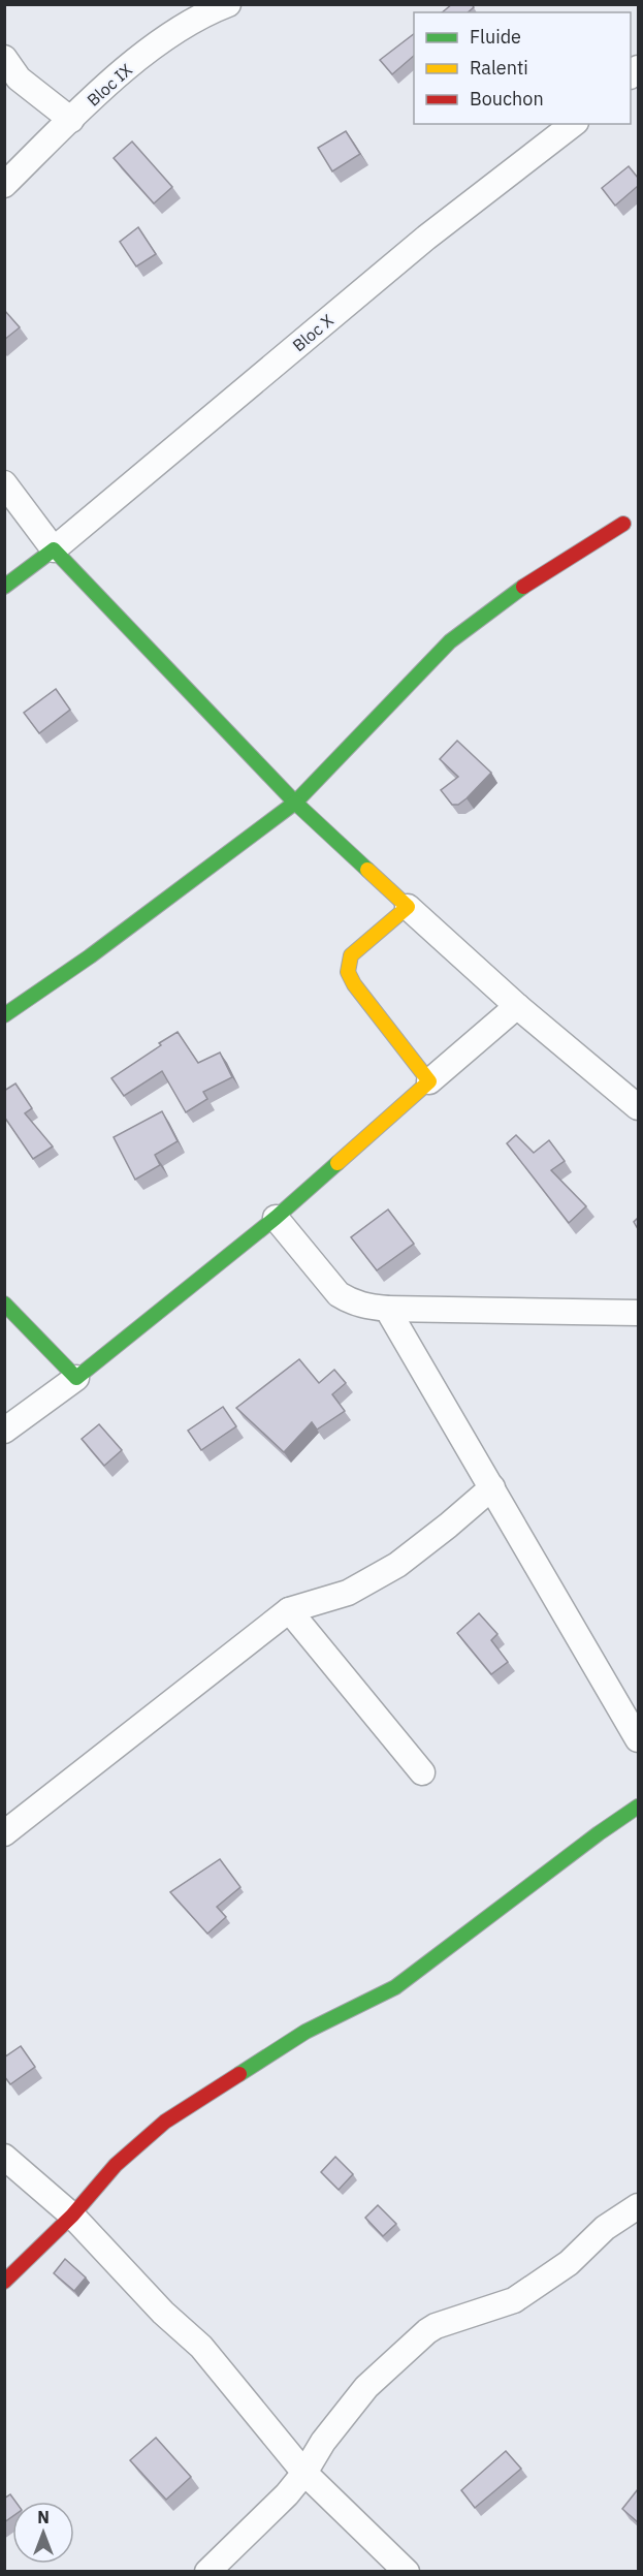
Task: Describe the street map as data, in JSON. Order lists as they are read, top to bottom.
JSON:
{
  "streets": {
    "street": ["Bloc IX", "Bloc X"]
  },
  "legend": ["Fluide", "Ralenti", "Bouchon"],
  "north": "top"
}
